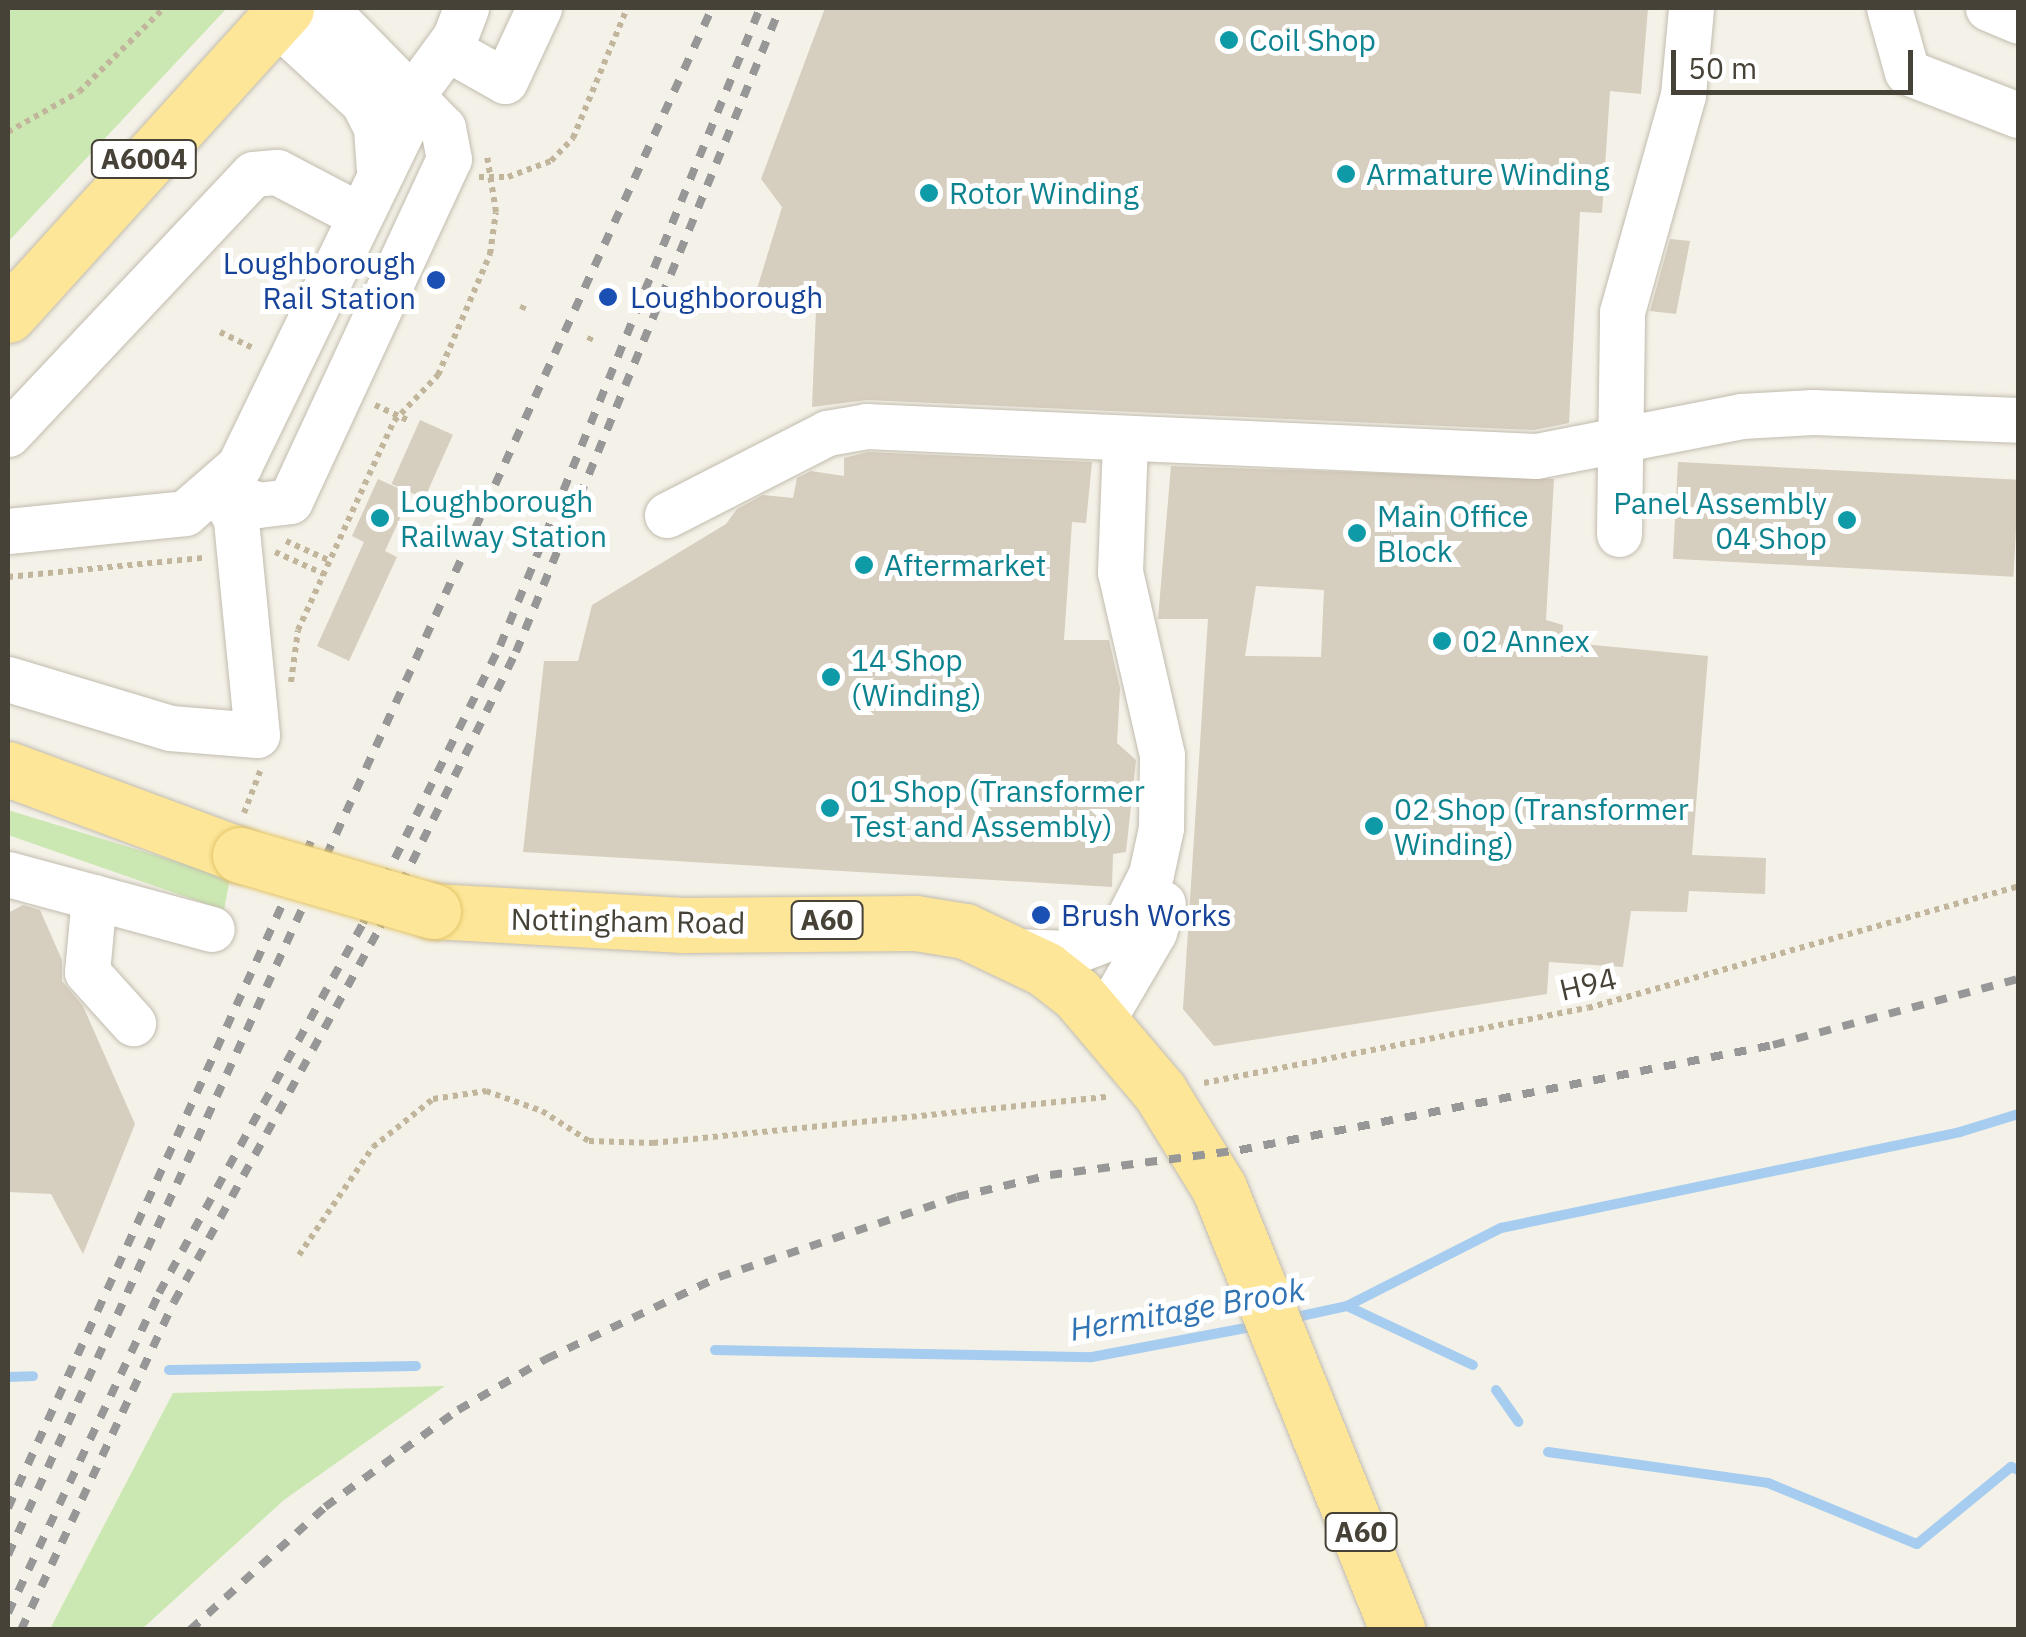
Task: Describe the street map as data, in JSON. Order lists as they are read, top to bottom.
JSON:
{
  "streets": {
    "main road": ["A6004", "A60", "Nottingham Road"],
    "path": ["H94"]
  },
  "crossings": [
    ["Nottingham Road", "H94"]
  ],
  "water": ["Hermitage Brook"],
  "places": [
    "Coil Shop",
    "Armature Winding",
    "Rotor Winding",
    "Loughborough Rail Station",
    "Loughborough",
    "Loughborough Railway Station",
    "Panel Assembly 04 Shop",
    "Main Office Block",
    "Aftermarket",
    "02 Annex",
    "14 Shop (Winding)",
    "01 Shop (Transformer Test and Assembly)",
    "02 Shop (Transformer Winding)",
    "Brush Works"
  ],
  "scale_bar": "50 m"
}
